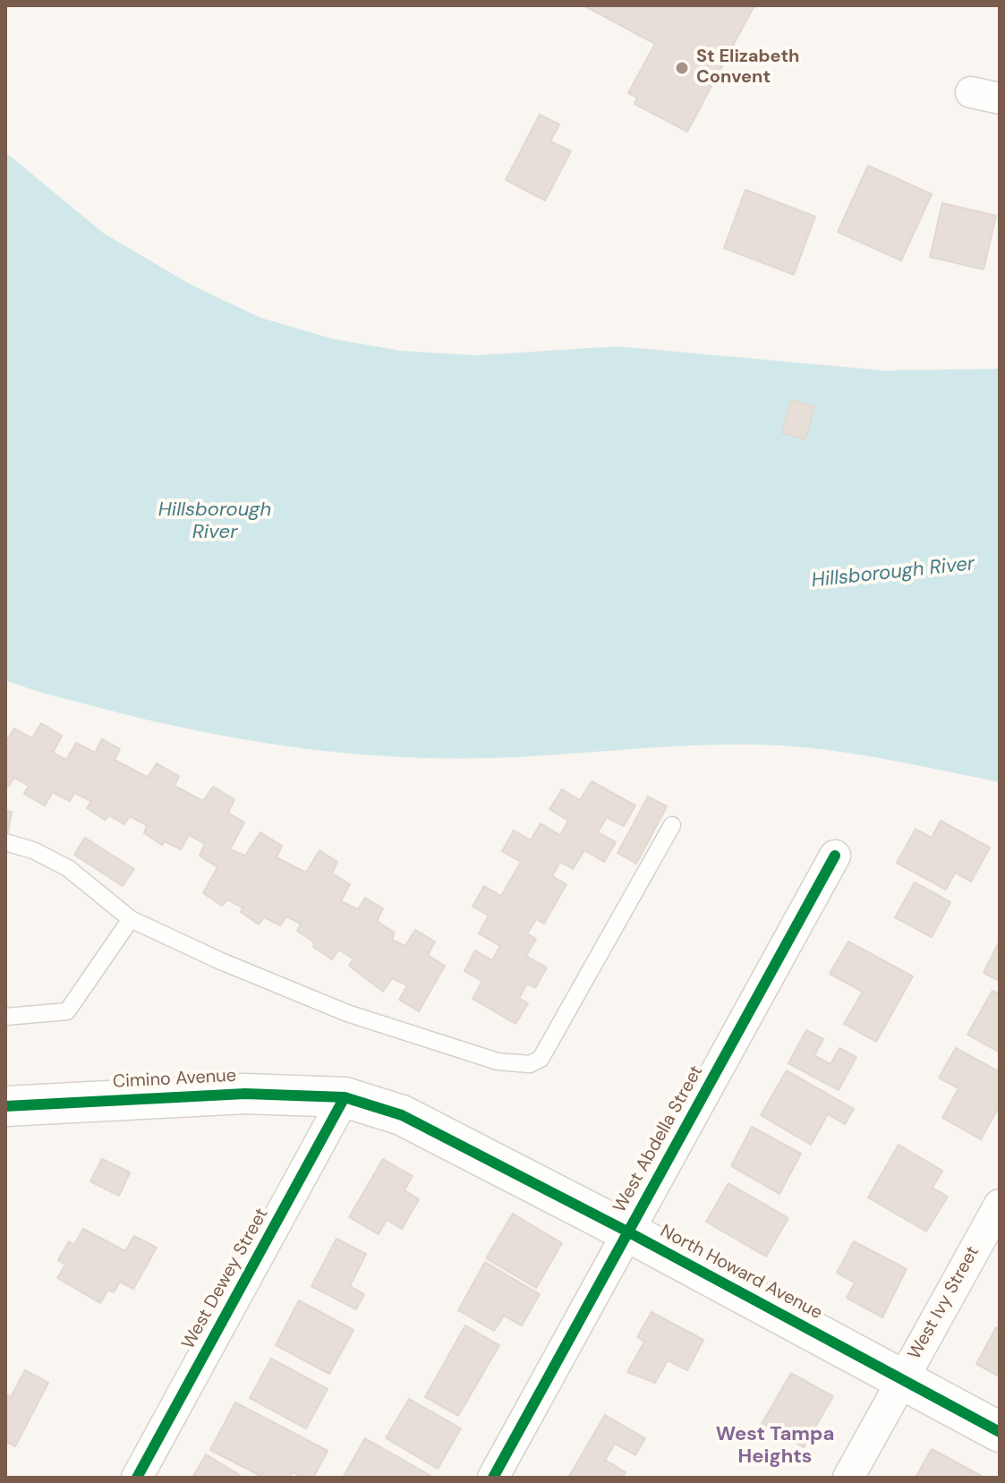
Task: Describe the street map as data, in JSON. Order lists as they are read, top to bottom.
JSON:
{
  "streets": {
    "main road": ["Cimino Avenue", "North Howard Avenue"],
    "street": ["West Abdella Street", "West Dewey Street", "West Ivy Street"]
  },
  "crossings": [
    ["Cimino Avenue", "North Howard Avenue"],
    ["Cimino Avenue", "West Dewey Street"],
    ["West Abdella Street", "North Howard Avenue"],
    ["North Howard Avenue", "West Dewey Street"],
    ["North Howard Avenue", "West Ivy Street"]
  ],
  "districts": ["West Tampa Heights"],
  "water": ["Hillsborough River"],
  "places": ["St Elizabeth Convent"]
}
